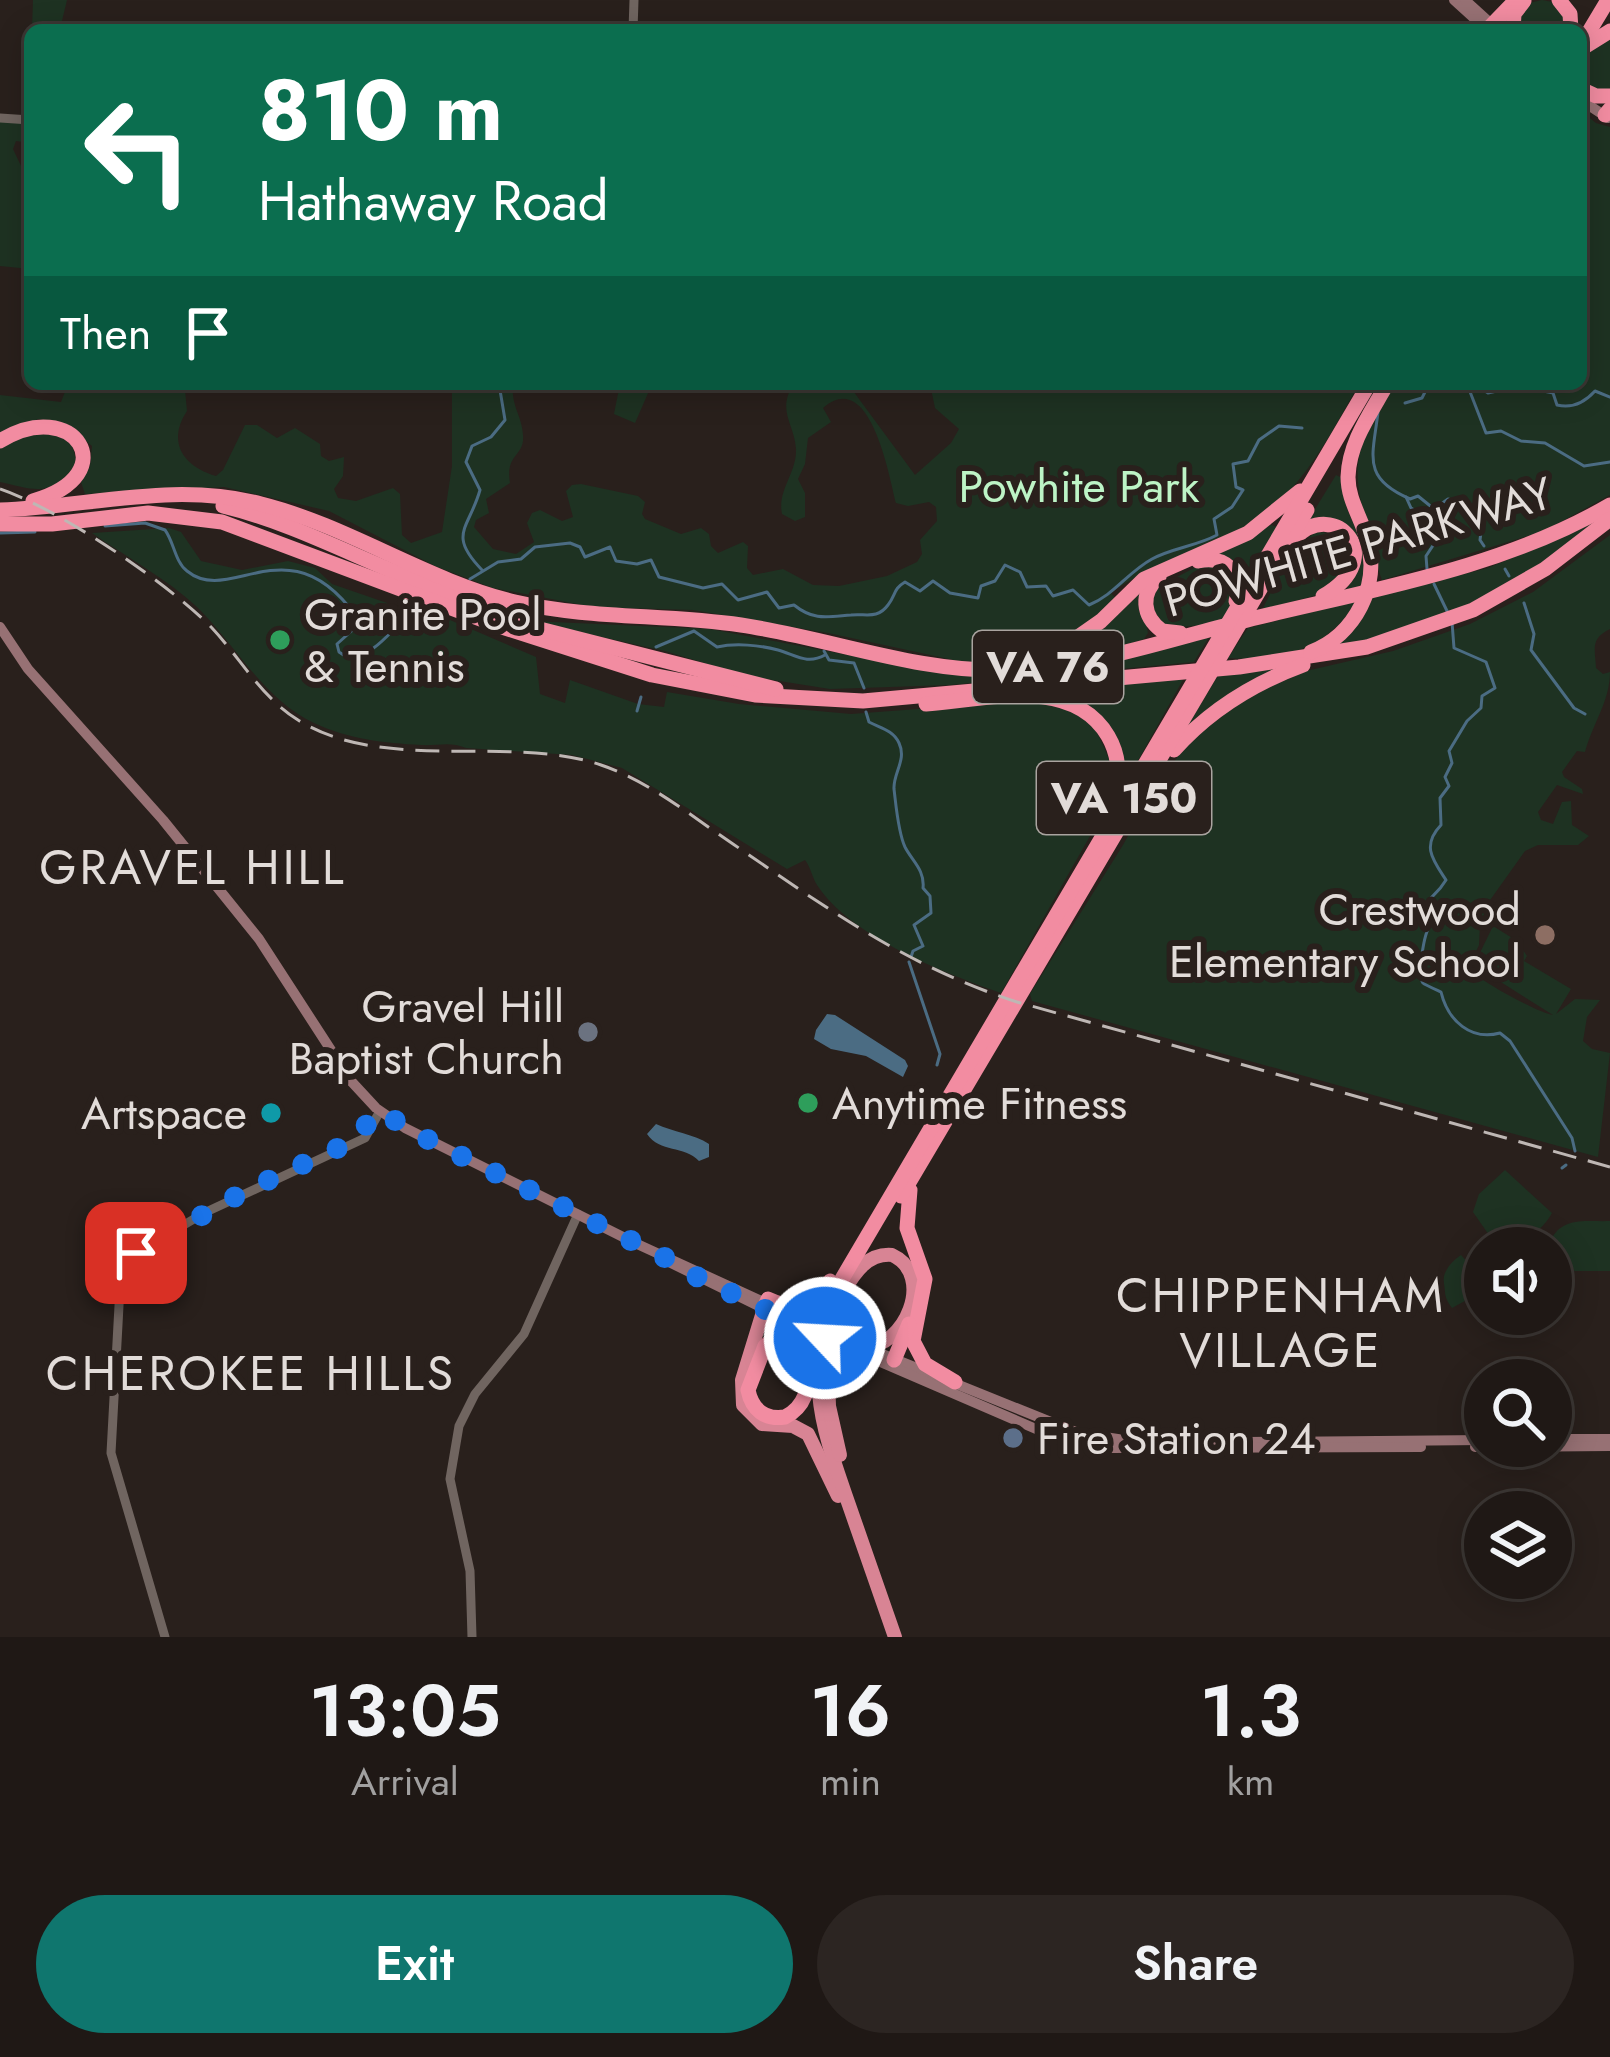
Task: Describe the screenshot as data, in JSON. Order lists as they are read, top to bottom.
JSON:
{
  "streets": {
    "highway": ["POWHITE PARKWAY", "VA 76", "VA 150"]
  },
  "crossings": [
    ["POWHITE PARKWAY", "VA 76"]
  ],
  "districts": ["GRAVEL HILL", "CHIPPENHAM VILLAGE", "CHEROKEE HILLS"],
  "parks": ["Powhite Park"],
  "places": [
    "Granite Pool & Tennis",
    "Crestwood Elementary School",
    "Gravel Hill Baptist Church",
    "Anytime Fitness",
    "Artspace",
    "Fire Station 24"
  ],
  "page": {
    "turn": ["810 m", "Hathaway Road"],
    "then": "Then",
    "eta": [
      "13:05",
      "Arrival",
      "16",
      "min",
      "1.3",
      "km"
    ],
    "buttons": ["Exit", "Share"]
  }
}
